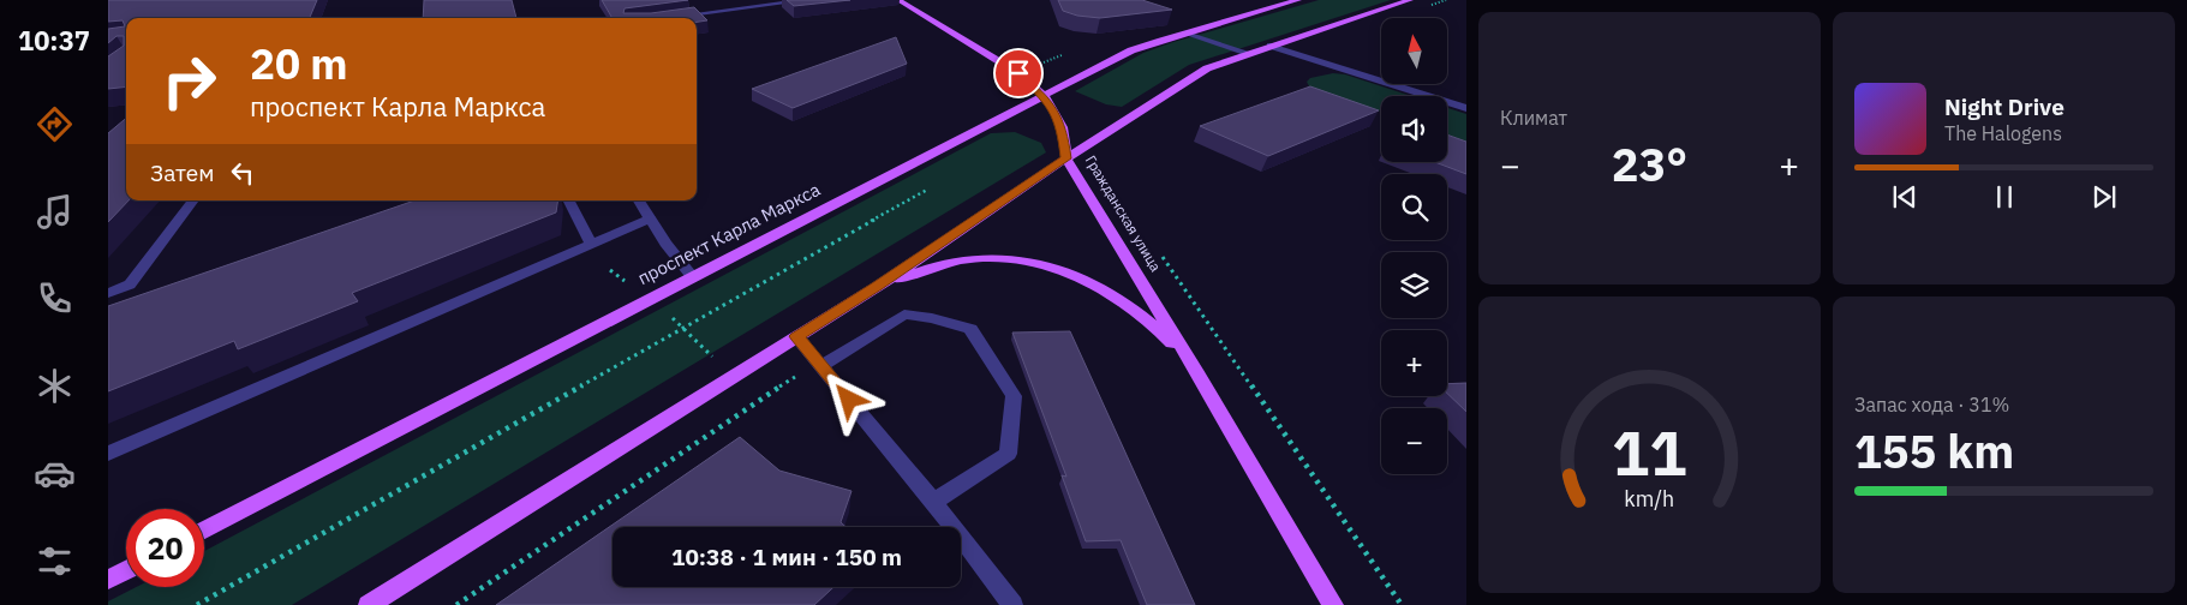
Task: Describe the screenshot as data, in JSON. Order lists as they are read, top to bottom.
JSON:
{
  "streets": {
    "main road": ["Гражданская улица", "проспект Карла Маркса"]
  },
  "crossings": [
    ["Гражданская улица", "проспект Карла Маркса"]
  ],
  "north": "top",
  "page": {
    "tabs": "10:37",
    "tile": [
      "Климат",
      ["Запас хода · 31%", "155 km"]
    ],
    "map_buttons": ["+", "−"],
    "turn": ["20 m", "проспект Карла Маркса"],
    "song": ["Night Drive", "The Halogens"],
    "heat": ["−", "23°", "+"],
    "then": "Затем",
    "limit": "20",
    "trip": "10:38 · 1 мин · 150 m",
    "gauge": ["11", "km/h"]
  }
}
